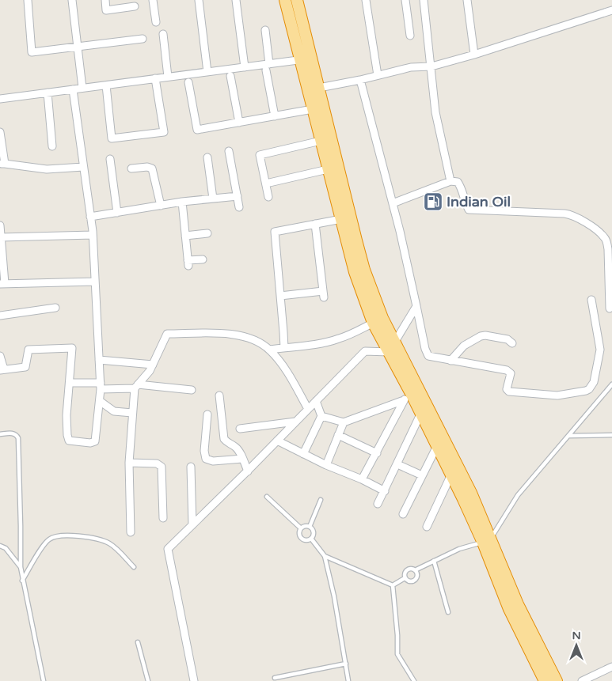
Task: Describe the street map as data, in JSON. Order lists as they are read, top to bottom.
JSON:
{
  "places": {
    "fuel station": ["Indian Oil"]
  },
  "north": "top"
}
